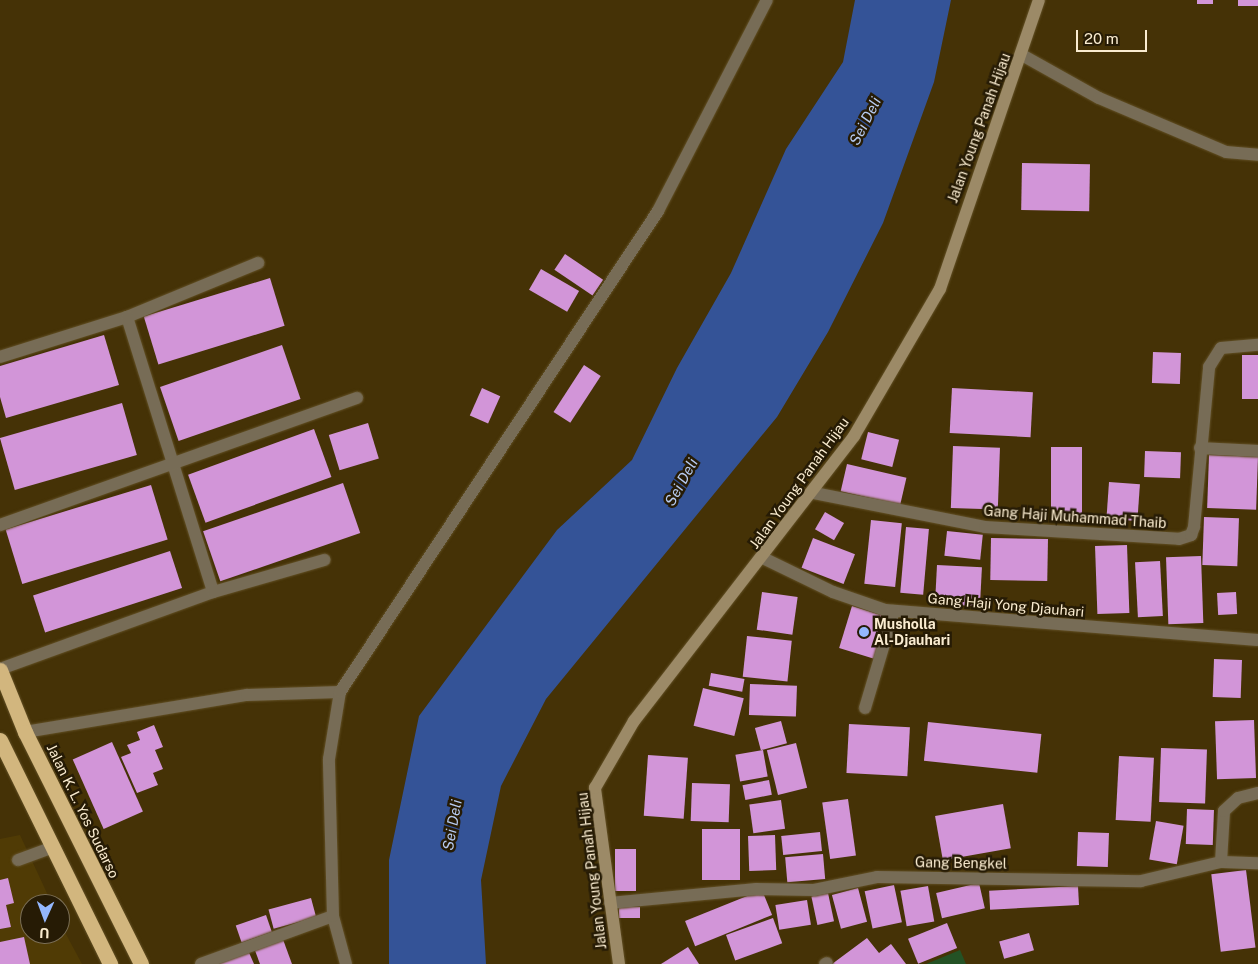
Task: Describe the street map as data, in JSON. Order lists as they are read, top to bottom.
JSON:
{
  "streets": {
    "highway": ["Jalan K. L. Yos Sudarso"],
    "street": [
      "Jalan Young Panah Hijau",
      "Gang Haji Muhammad Thaib",
      "Gang Haji Yong Djauhari",
      "Gang Bengkel"
    ]
  },
  "crossings": [
    ["Jalan Young Panah Hijau", "Gang Haji Muhammad Thaib"],
    ["Jalan Young Panah Hijau", "Gang Haji Yong Djauhari"],
    ["Jalan Young Panah Hijau", "Gang Bengkel"]
  ],
  "water": ["Sei Deli"],
  "places": ["Musholla Al-Djauhari"],
  "scale_bar": "20 m",
  "north": "bottom"
}
